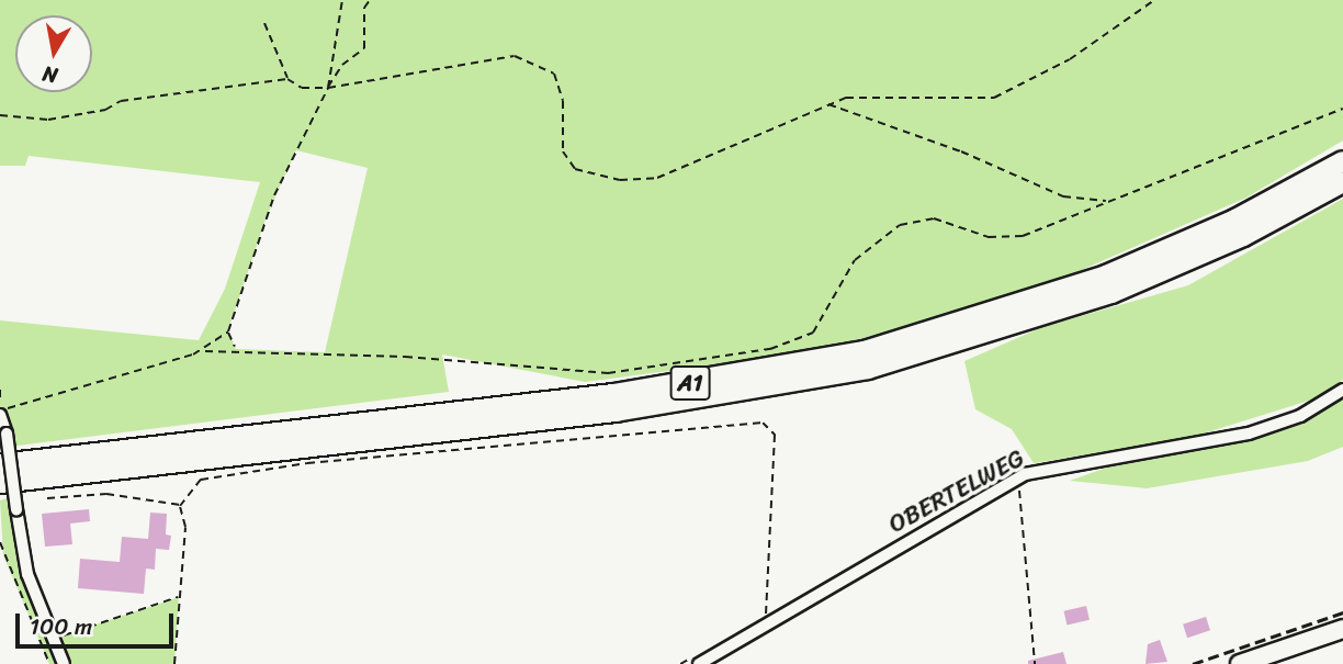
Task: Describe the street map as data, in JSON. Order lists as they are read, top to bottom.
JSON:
{
  "streets": {
    "highway": ["A1"],
    "street": ["OBERTELWEG"]
  },
  "scale_bar": "100 m",
  "north": "bottom"
}
